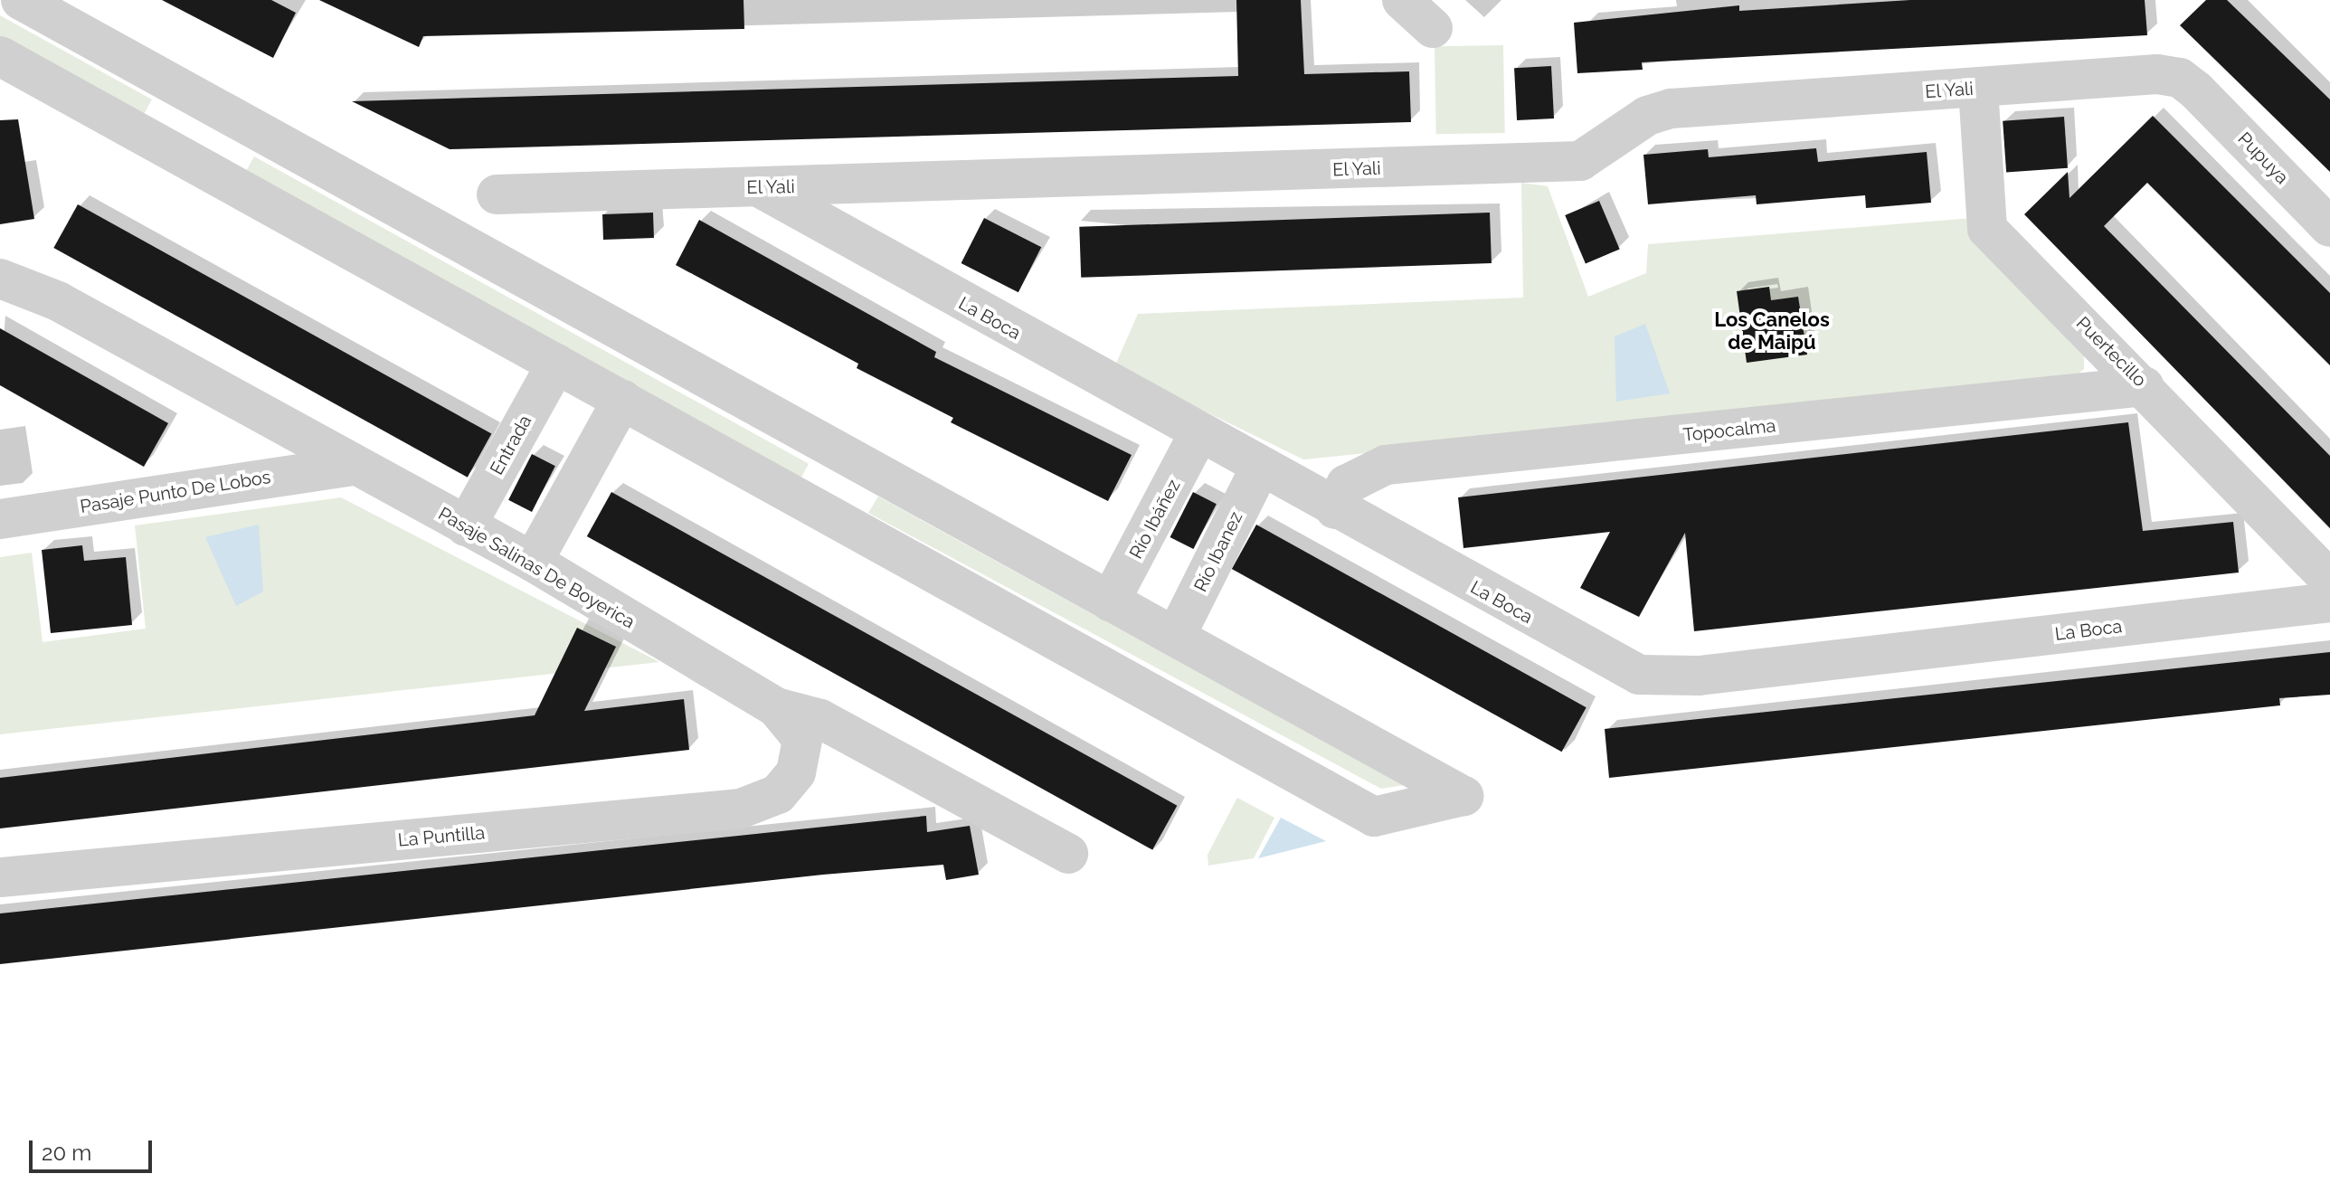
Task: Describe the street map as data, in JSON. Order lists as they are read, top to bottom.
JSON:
{
  "streets": {
    "street": [
      "El Yali",
      "Pupuya",
      "La Boca",
      "Puertecillo",
      "Topocalma",
      "Entrada",
      "Pasaje Punto De Lobos",
      "Río Ibáñez",
      "Río Ibanez",
      "Pasaje Salinas De Boyerica",
      "La Puntilla"
    ]
  },
  "crossings": [
    ["El Yali", "Pupuya"],
    ["El Yali", "La Boca"],
    ["El Yali", "Puertecillo"],
    ["La Boca", "Topocalma"],
    ["La Boca", "Río Ibáñez"],
    ["La Boca", "Río Ibanez"],
    ["Puertecillo", "Topocalma"],
    ["Entrada", "Pasaje Salinas De Boyerica"],
    ["Pasaje Punto De Lobos", "Pasaje Salinas De Boyerica"],
    ["Pasaje Salinas De Boyerica", "La Puntilla"]
  ],
  "districts": ["Los Canelos de Maipú"],
  "scale_bar": "20 m"
}
